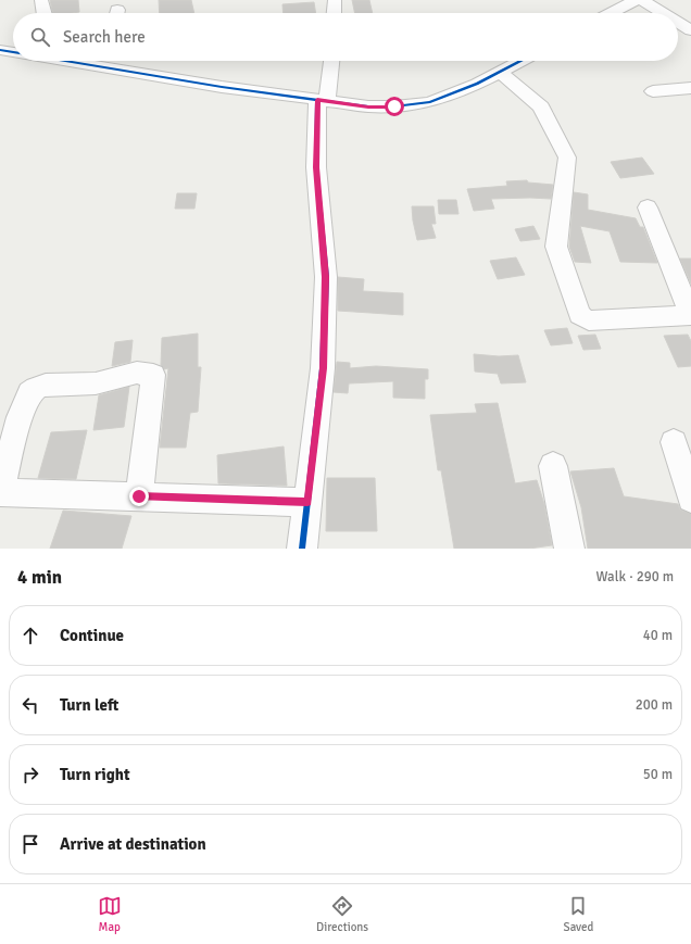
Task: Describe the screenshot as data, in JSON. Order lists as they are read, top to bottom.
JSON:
{
  "page": {
    "search": "Search here",
    "heading": ["4 min", "Walk · 290 m"],
    "list": [
      ["Continue", "40 m"],
      ["Turn left", "200 m"],
      ["Turn right", "50 m"],
      "Arrive at destination"
    ],
    "nav": ["Map", "Directions", "Saved"]
  }
}
